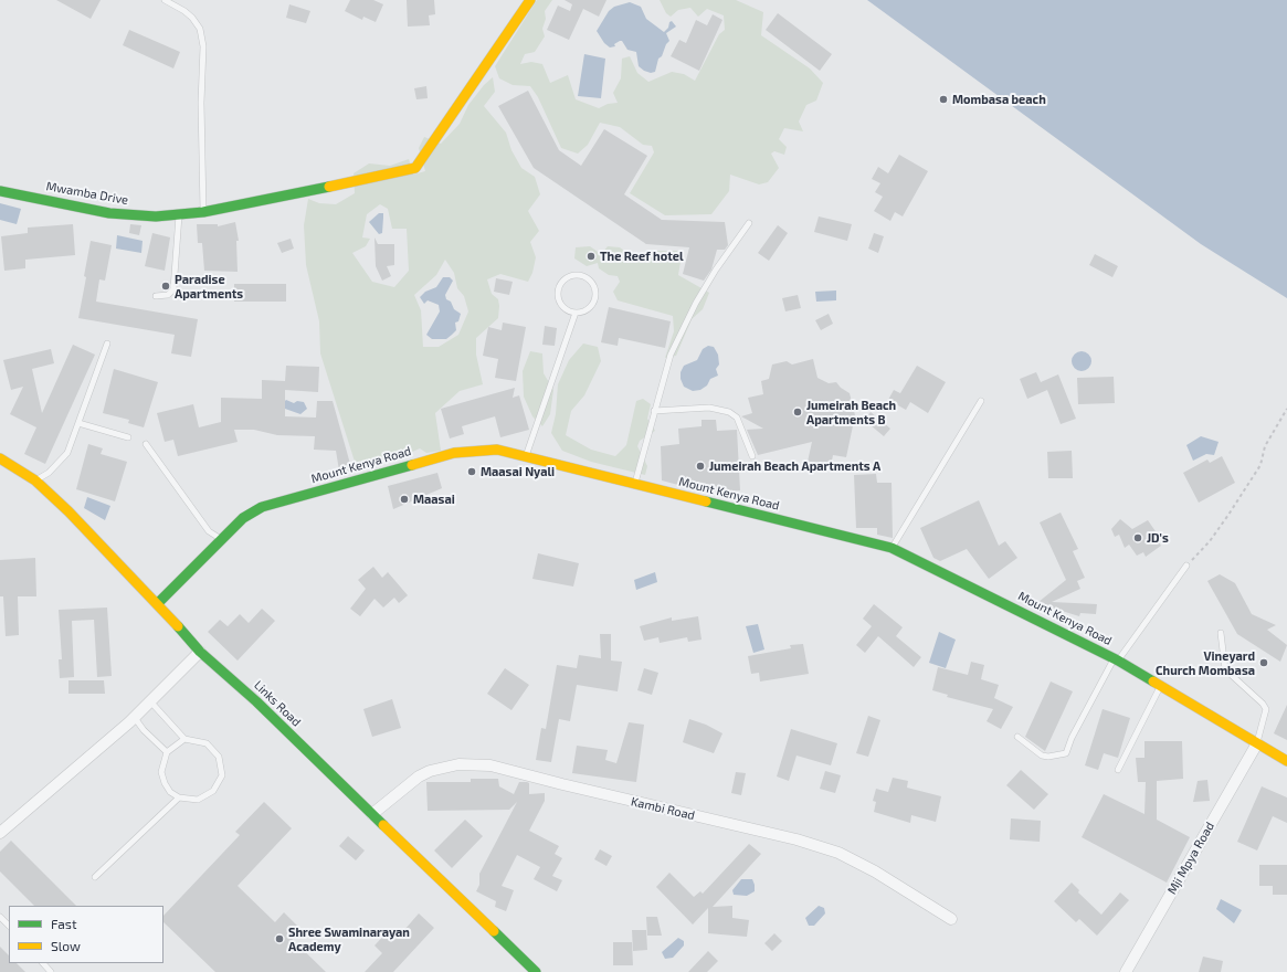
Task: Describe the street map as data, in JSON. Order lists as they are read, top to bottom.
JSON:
{
  "streets": {
    "main road": ["Mwamba Drive", "Mount Kenya Road", "Links Road"],
    "street": ["Kambi Road", "Mji Mpya Road"]
  },
  "crossings": [
    ["Mount Kenya Road", "Links Road"],
    ["Mount Kenya Road", "Mji Mpya Road"],
    ["Links Road", "Kambi Road"]
  ],
  "places": [
    "Mombasa beach",
    "The Reef hotel",
    "Paradise Apartments",
    "Jumeirah Beach Apartments B",
    "Jumeirah Beach Apartments A",
    "Maasai Nyali",
    "Maasai",
    "JD's",
    "Vineyard Church Mombasa",
    "Shree Swaminarayan Academy"
  ],
  "legend": ["Fast", "Slow"]
}
